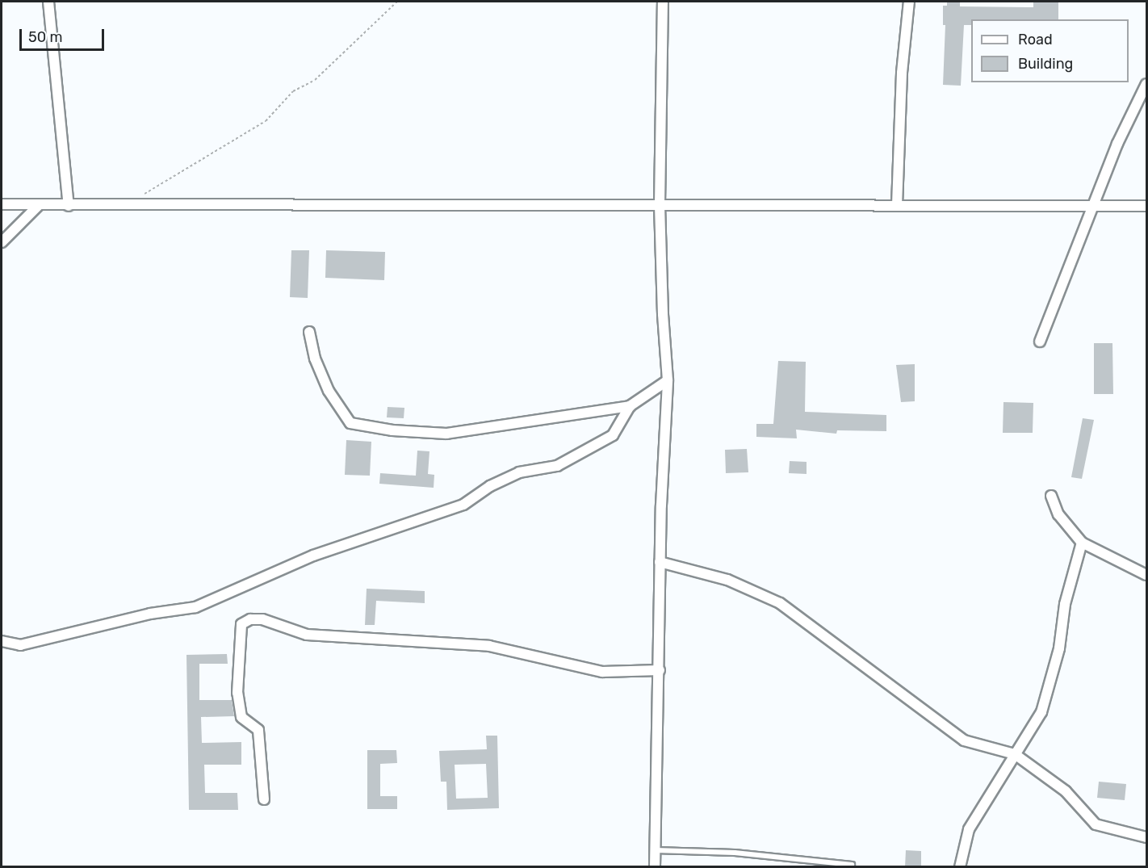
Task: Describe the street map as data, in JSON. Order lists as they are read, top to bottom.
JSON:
{
  "legend": ["Road", "Building"],
  "scale_bar": "50 m"
}
